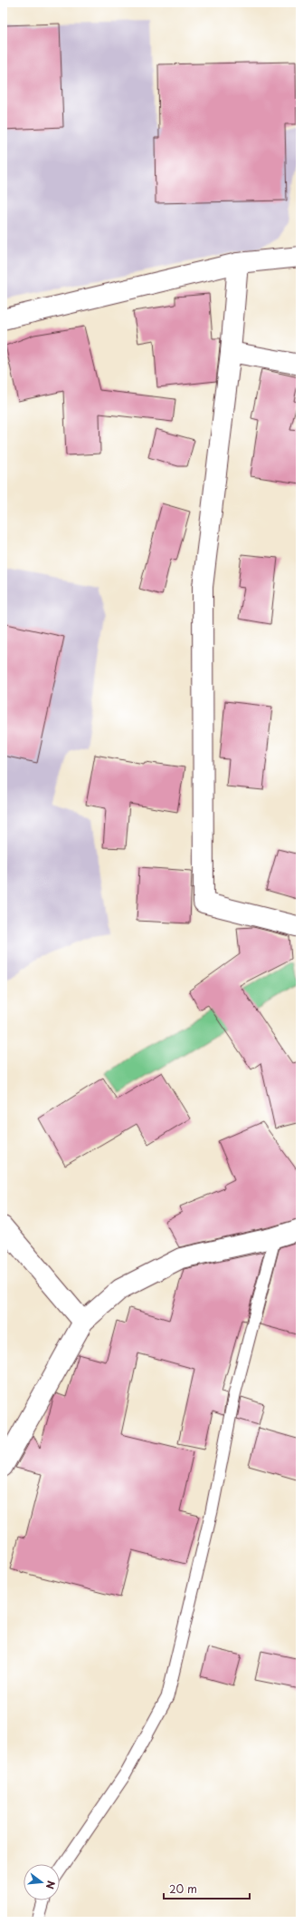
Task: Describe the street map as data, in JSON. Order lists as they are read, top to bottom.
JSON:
{
  "scale_bar": "20 m",
  "north": "right"
}
